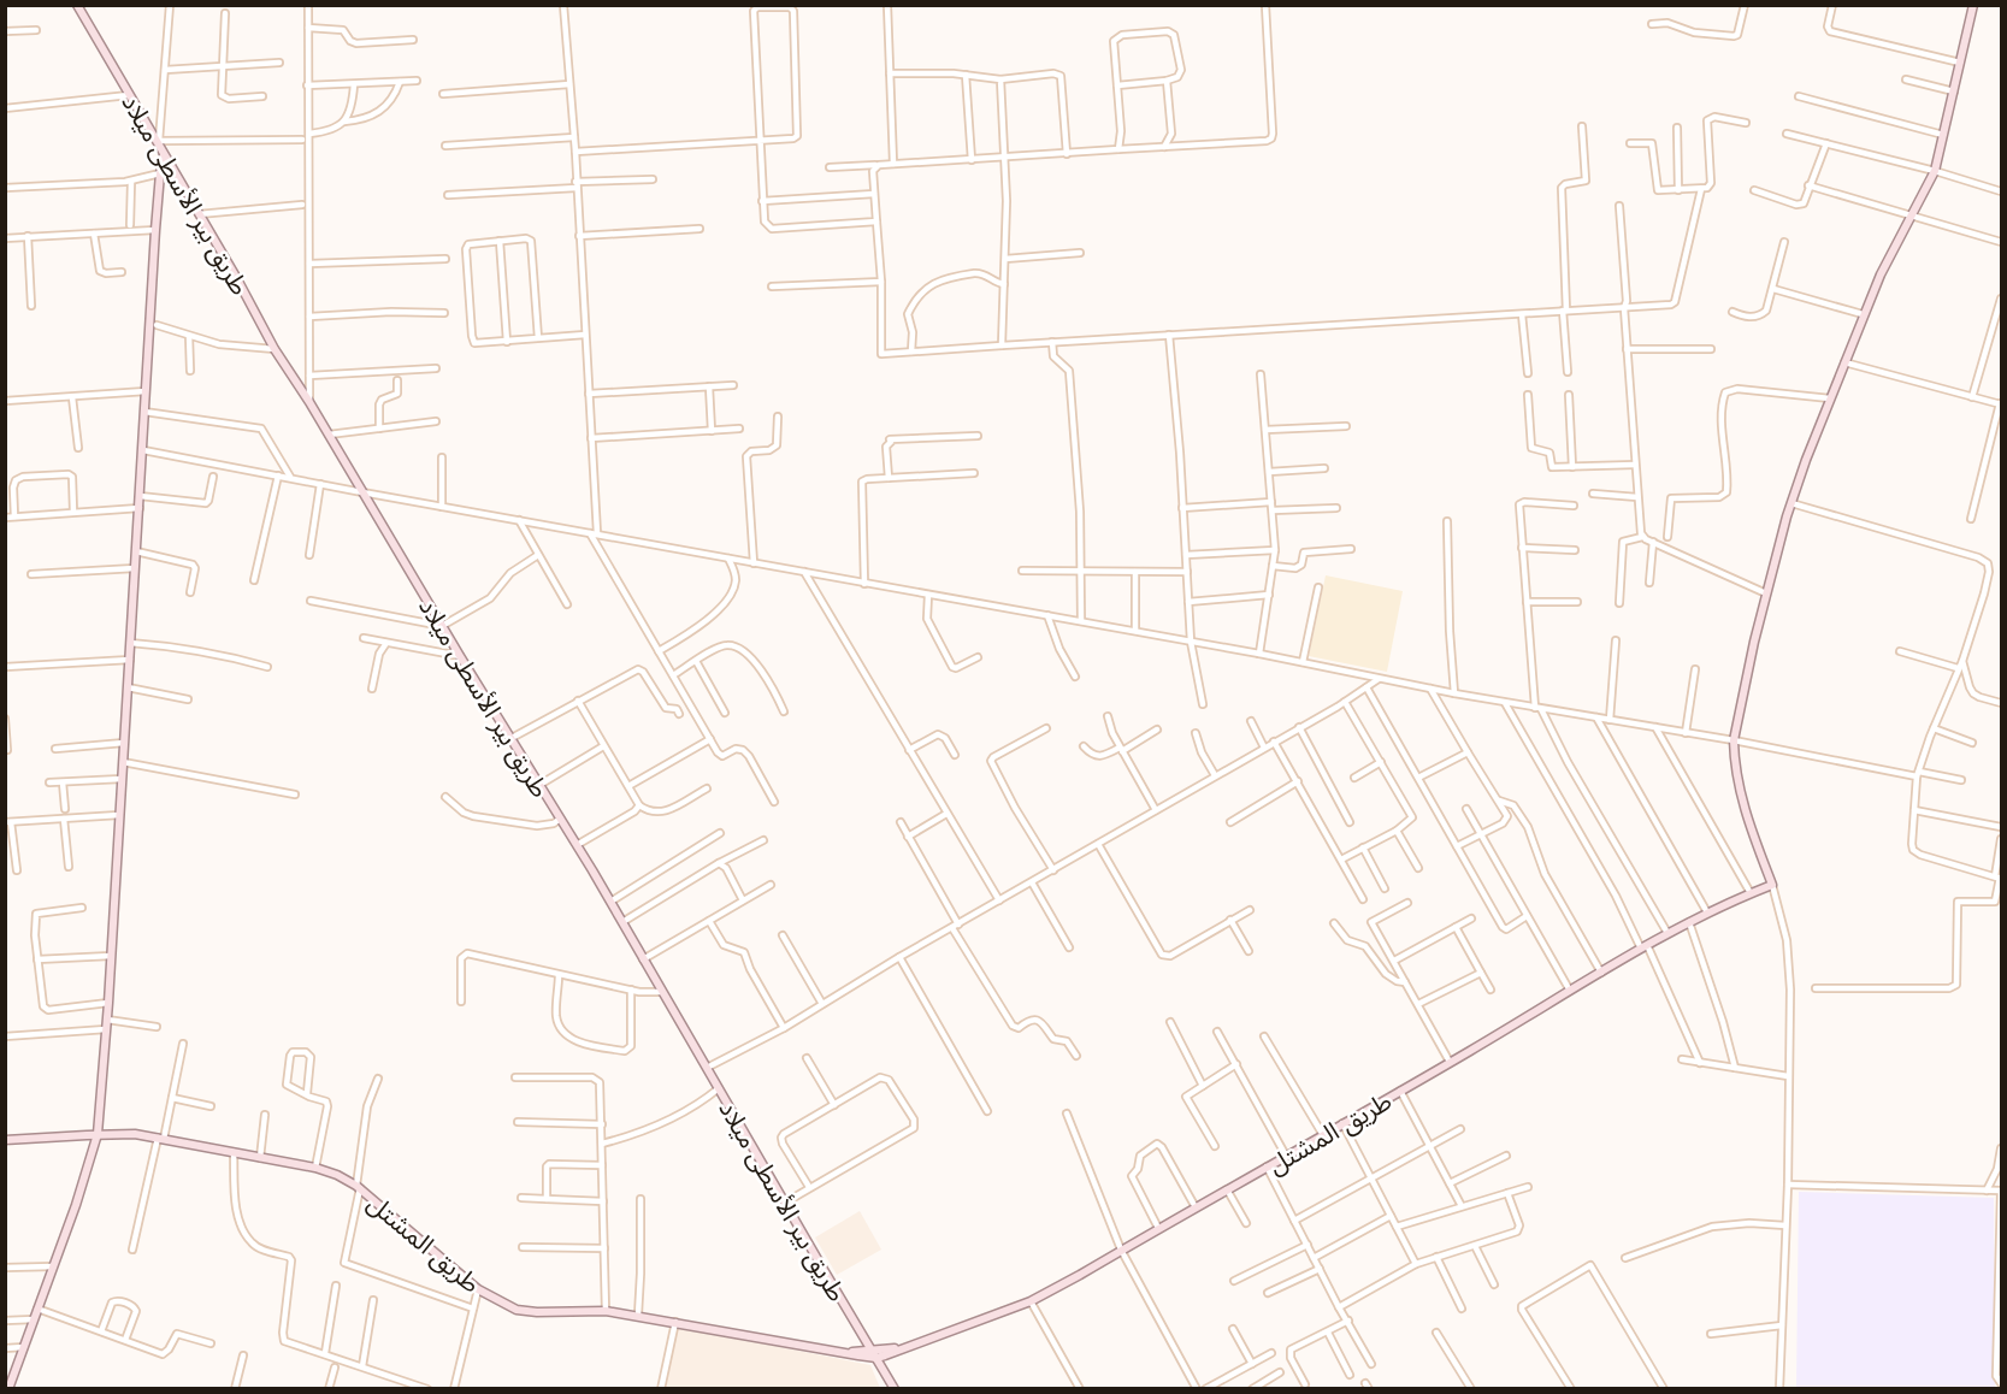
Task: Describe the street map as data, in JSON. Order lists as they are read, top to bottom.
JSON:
{
  "streets": {
    "main road": ["طريق بير الأسطى ميلاد", "طريق المشتل"]
  },
  "crossings": [
    ["طريق بير الأسطى ميلاد", "طريق المشتل"]
  ]
}
